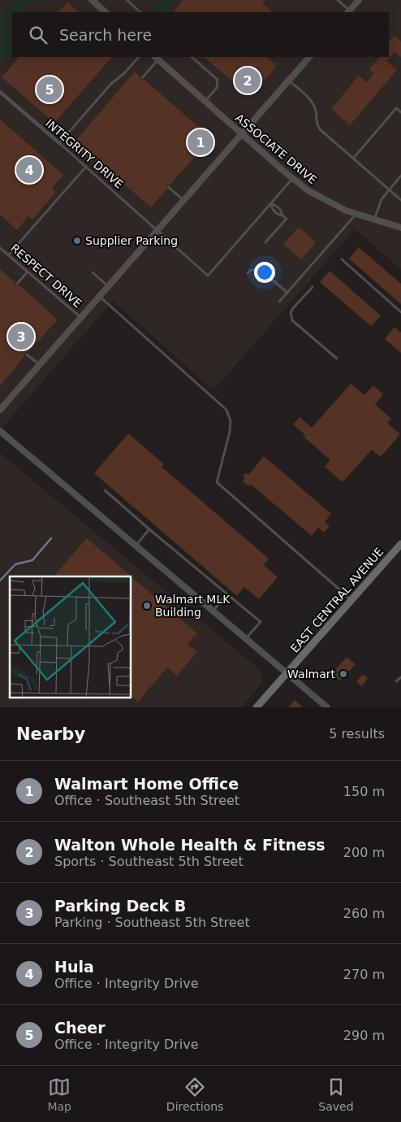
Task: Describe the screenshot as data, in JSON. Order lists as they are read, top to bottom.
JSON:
{
  "streets": {
    "main road": ["EAST CENTRAL AVENUE"],
    "street": ["ASSOCIATE DRIVE", "INTEGRITY DRIVE"],
    "lane": ["RESPECT DRIVE"]
  },
  "places": ["Supplier Parking", "Walmart MLK Building", "Walmart"],
  "page": {
    "search": "Search here",
    "pins": [
      "2",
      "5",
      "1",
      "4",
      "3"
    ],
    "heading": ["Nearby", "5 results"],
    "list": [
      {
        "mark": "1",
        "name": "Walmart Home Office",
        "note": "Office · Southeast 5th Street",
        "value": "150 m"
      },
      {
        "mark": "2",
        "name": "Walton Whole Health & Fitness",
        "note": "Sports · Southeast 5th Street",
        "value": "200 m"
      },
      {
        "mark": "3",
        "name": "Parking Deck B",
        "note": "Parking · Southeast 5th Street",
        "value": "260 m"
      },
      {
        "mark": "4",
        "name": "Hula",
        "note": "Office · Integrity Drive",
        "value": "270 m"
      },
      {
        "mark": "5",
        "name": "Cheer",
        "note": "Office · Integrity Drive",
        "value": "290 m"
      }
    ],
    "nav": ["Map", "Directions", "Saved"]
  }
}
